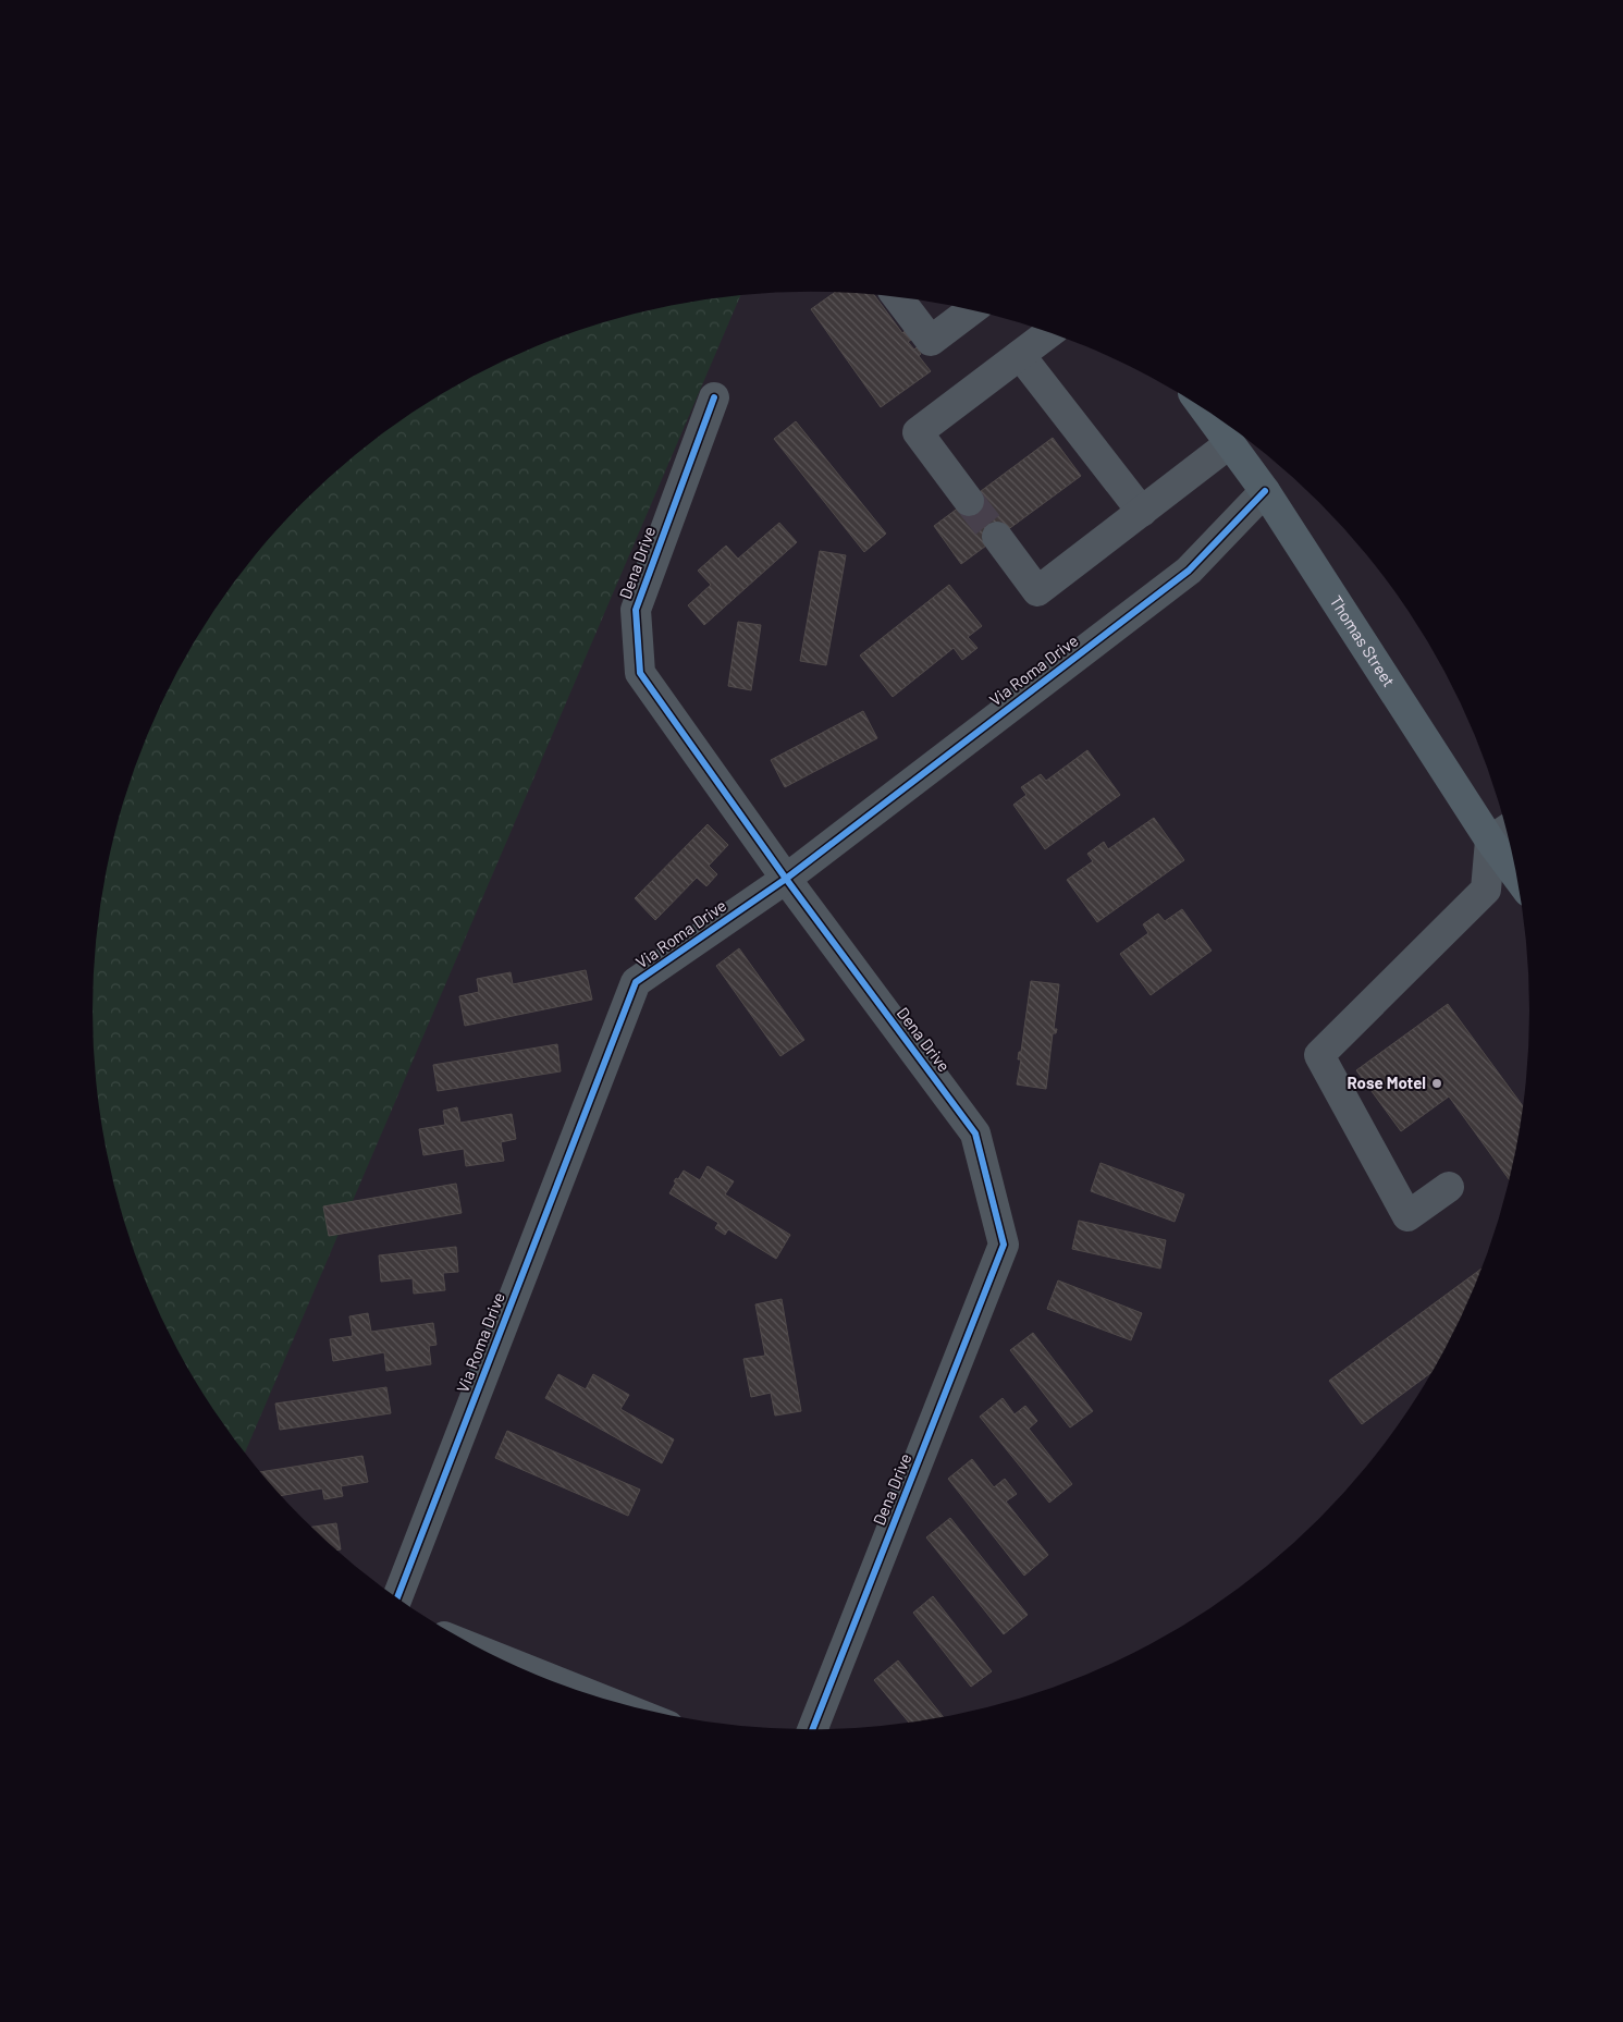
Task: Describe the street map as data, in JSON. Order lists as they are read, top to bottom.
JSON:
{
  "streets": {
    "highway": ["Thomas Street"],
    "street": ["Dena Drive", "Via Roma Drive"]
  },
  "crossings": [
    ["Dena Drive", "Via Roma Drive"],
    ["Thomas Street", "Via Roma Drive"]
  ],
  "places": ["Rose Motel"]
}
